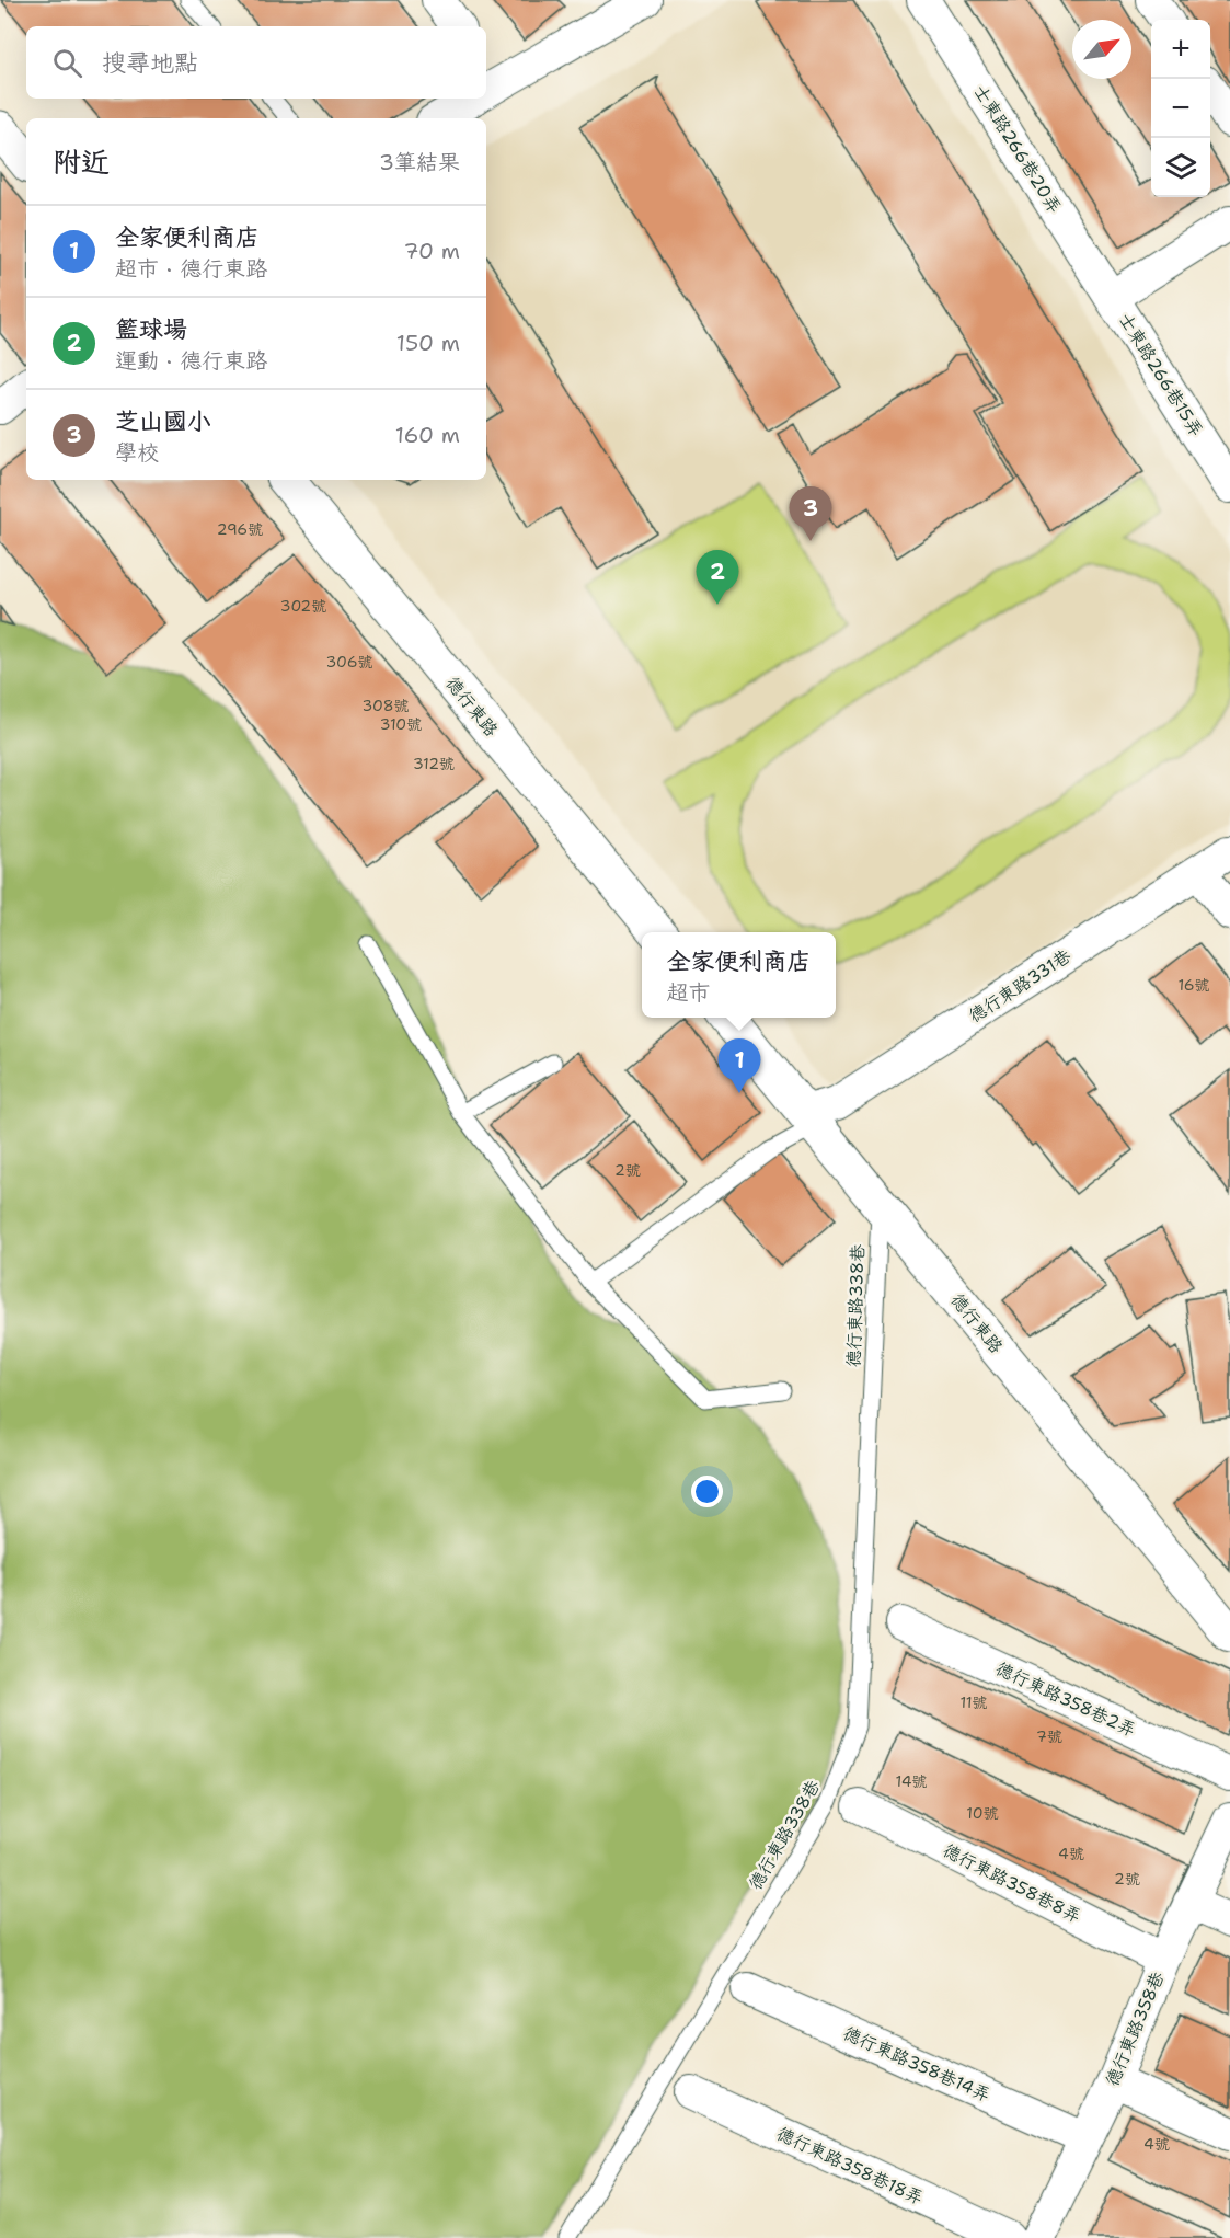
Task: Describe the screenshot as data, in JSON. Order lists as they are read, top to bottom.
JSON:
{
  "streets": {
    "street": [
      "士東路266巷20弄",
      "士東路266巷15弄",
      "德行東路",
      "德行東路331巷",
      "德行東路358巷2弄",
      "德行東路358巷8弄",
      "德行東路358巷",
      "德行東路358巷14弄",
      "德行東路358巷18弄"
    ],
    "lane": ["德行東路338巷"]
  },
  "crossings": [
    ["士東路266巷20弄", "士東路266巷15弄"],
    ["德行東路", "德行東路331巷"],
    ["德行東路", "德行東路338巷"],
    ["德行東路358巷8弄", "德行東路358巷"],
    ["德行東路358巷", "德行東路358巷14弄"]
  ],
  "house_numbers": [
    "296號",
    "302號",
    "306號",
    "308號",
    "310號",
    "312號",
    "16號",
    "2號",
    "11號",
    "7號",
    "14號",
    "10號",
    "4號",
    "2號",
    "4號"
  ],
  "north": "top right",
  "page": {
    "map_buttons": ["+", "−"],
    "search": "搜尋地點",
    "heading": ["附近", "3筆結果"],
    "list": [
      {
        "mark": "1",
        "name": "全家便利商店",
        "note": "超市 · 德行東路",
        "value": "70 m"
      },
      {
        "mark": "2",
        "name": "籃球場",
        "note": "運動 · 德行東路",
        "value": "150 m"
      },
      {
        "mark": "3",
        "name": "芝山國小",
        "note": "學校",
        "value": "160 m"
      }
    ],
    "pins": ["3", "2", "1"],
    "popup": ["全家便利商店", "超市"]
  }
}
